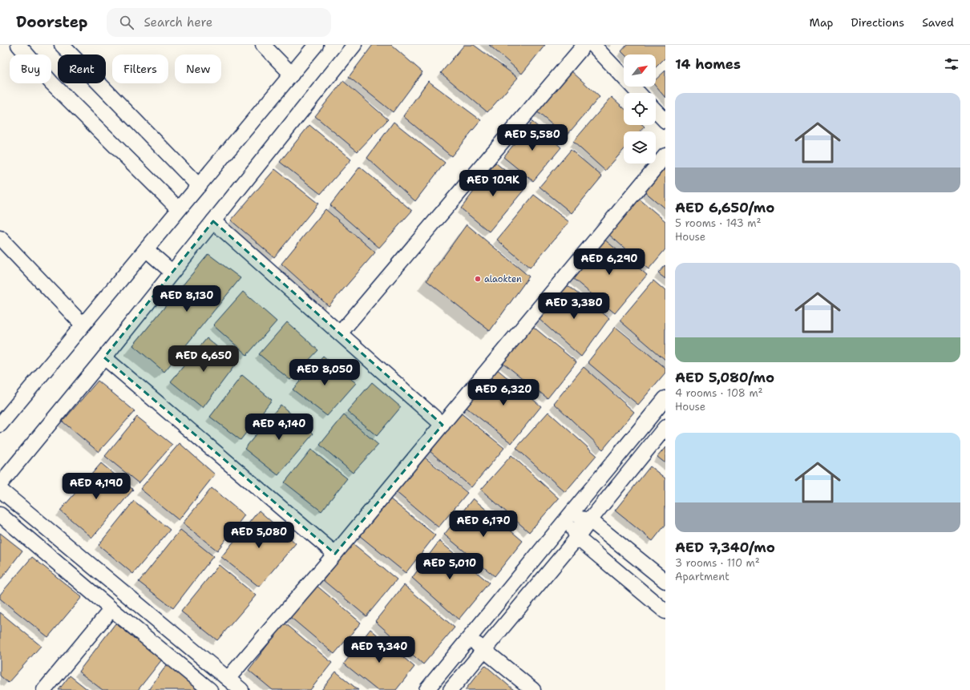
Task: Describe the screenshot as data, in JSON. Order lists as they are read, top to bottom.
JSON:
{
  "places": ["alaokten"],
  "north": "top right",
  "page": {
    "header": "Doorstep",
    "search": "Search here",
    "nav": ["Map", "Directions", "Saved"],
    "heading": "14 homes",
    "chip": [
      "Buy",
      "Rent",
      "Filters",
      "New"
    ],
    "list": [
      {
        "name": "AED 6,650/mo",
        "note": "5 rooms · 143 m² · House"
      },
      {
        "name": "AED 5,080/mo",
        "note": "4 rooms · 108 m² · House"
      },
      {
        "name": "AED 7,340/mo",
        "note": "3 rooms · 110 m² · Apartment"
      }
    ],
    "price": [
      "AED 5,580",
      "AED 10.9K",
      "AED 6,290",
      "AED 8,130",
      "AED 3,380",
      "AED 6,650",
      "AED 8,050",
      "AED 6,320",
      "AED 4,140",
      "AED 4,190",
      "AED 6,170",
      "AED 5,080",
      "AED 5,010",
      "AED 7,340"
    ]
  }
}
